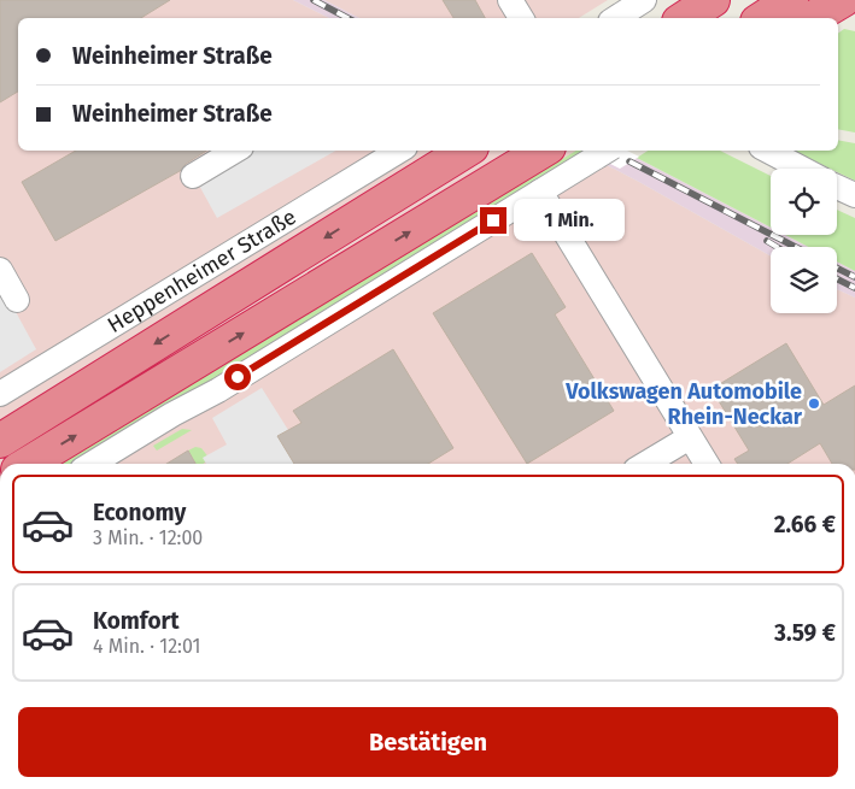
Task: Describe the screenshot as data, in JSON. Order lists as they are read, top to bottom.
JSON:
{
  "streets": {
    "street": ["Heppenheimer Straße"]
  },
  "places": ["Volkswagen Automobile Rhein-Neckar"],
  "page": {
    "banner": ["Weinheimer Straße", "Weinheimer Straße"],
    "bubble": "1 Min.",
    "list": [
      {
        "name": "Economy",
        "note": "3 Min. · 12:00",
        "value": "2.66 €"
      },
      {
        "name": "Komfort",
        "note": "4 Min. · 12:01",
        "value": "3.59 €"
      }
    ],
    "buttons": "Bestätigen"
  }
}
